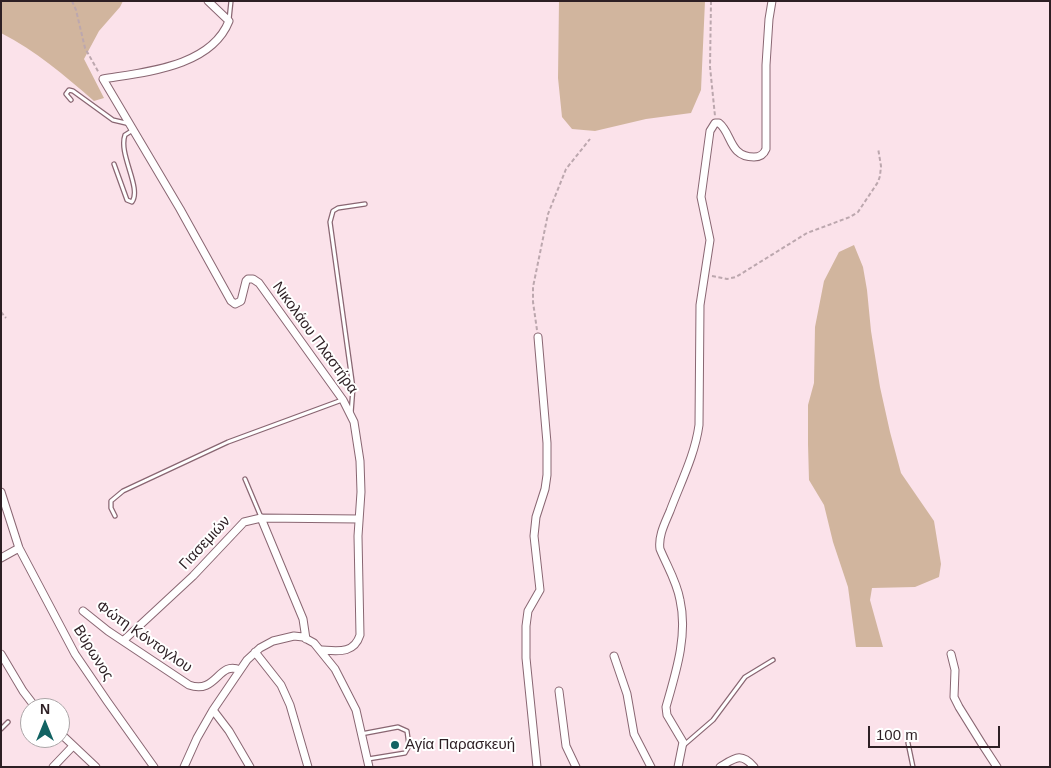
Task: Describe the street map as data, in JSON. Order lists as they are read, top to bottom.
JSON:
{
  "streets": {
    "street": [
      "Νικολάου Πλαστήρα",
      "Γιασεμιών",
      "Φώτη Κόντογλου",
      "Βύρωνος"
    ]
  },
  "crossings": [
    ["Νικολάου Πλαστήρα", "Γιασεμιών"],
    ["Γιασεμιών", "Φώτη Κόντογλου"]
  ],
  "places": ["Αγία Παρασκευή"],
  "scale_bar": "100 m",
  "north": "top"
}
